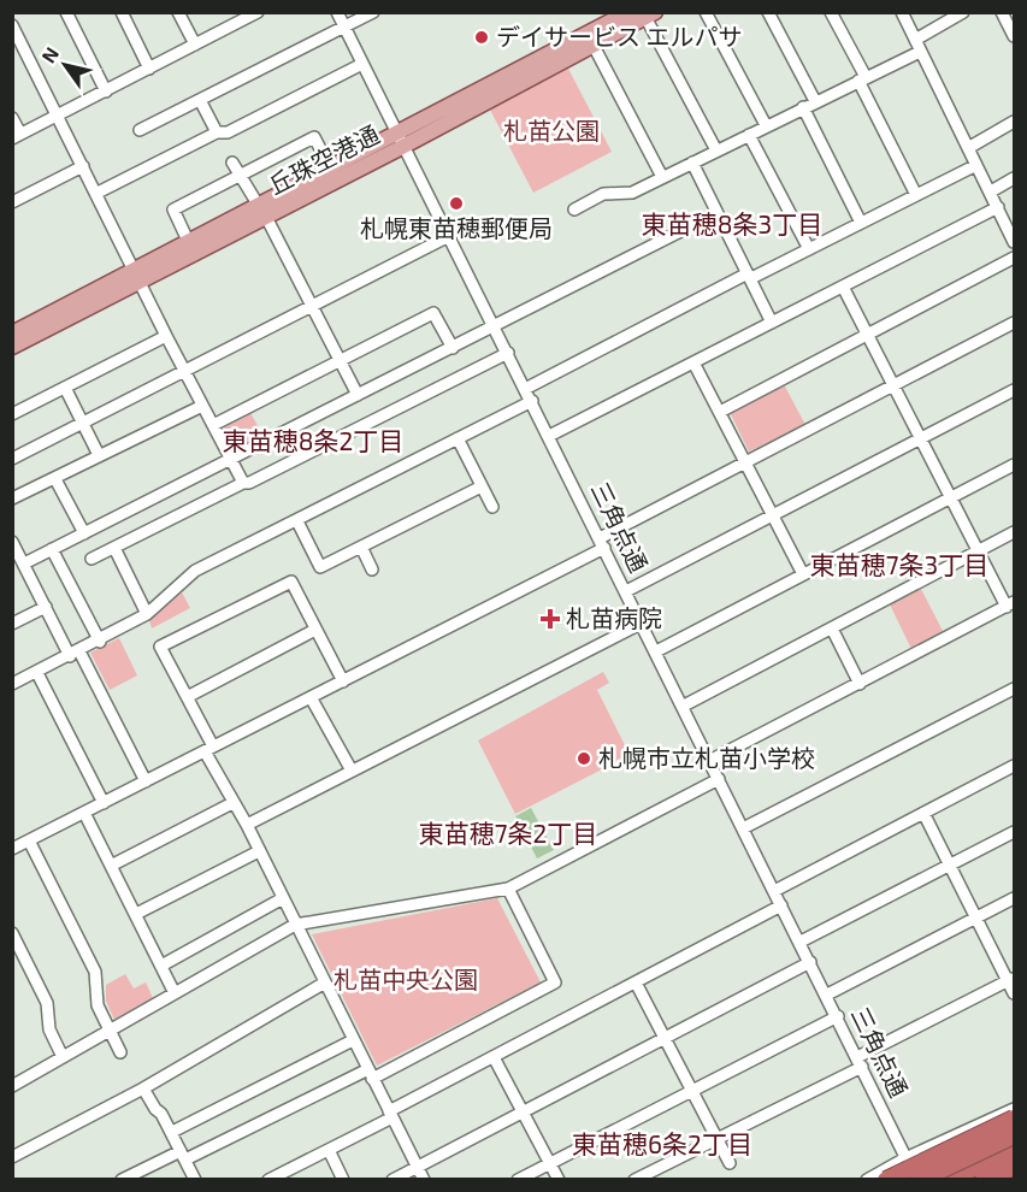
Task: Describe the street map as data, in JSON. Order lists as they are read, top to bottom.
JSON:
{
  "streets": {
    "main road": ["丘珠空港通"],
    "street": ["三角点通"]
  },
  "crossings": [
    ["丘珠空港通", "三角点通"]
  ],
  "districts": [
    "東苗穂8条3丁目",
    "東苗穂8条2丁目",
    "東苗穂7条3丁目",
    "東苗穂7条2丁目",
    "東苗穂6条2丁目"
  ],
  "parks": ["札苗公園", "札苗中央公園"],
  "places": {
    "other": ["デイサービス エルパサ", "札幌東苗穂郵便局", "札幌市立札苗小学校"],
    "health": ["札苗病院"]
  },
  "north": "top left"
}
